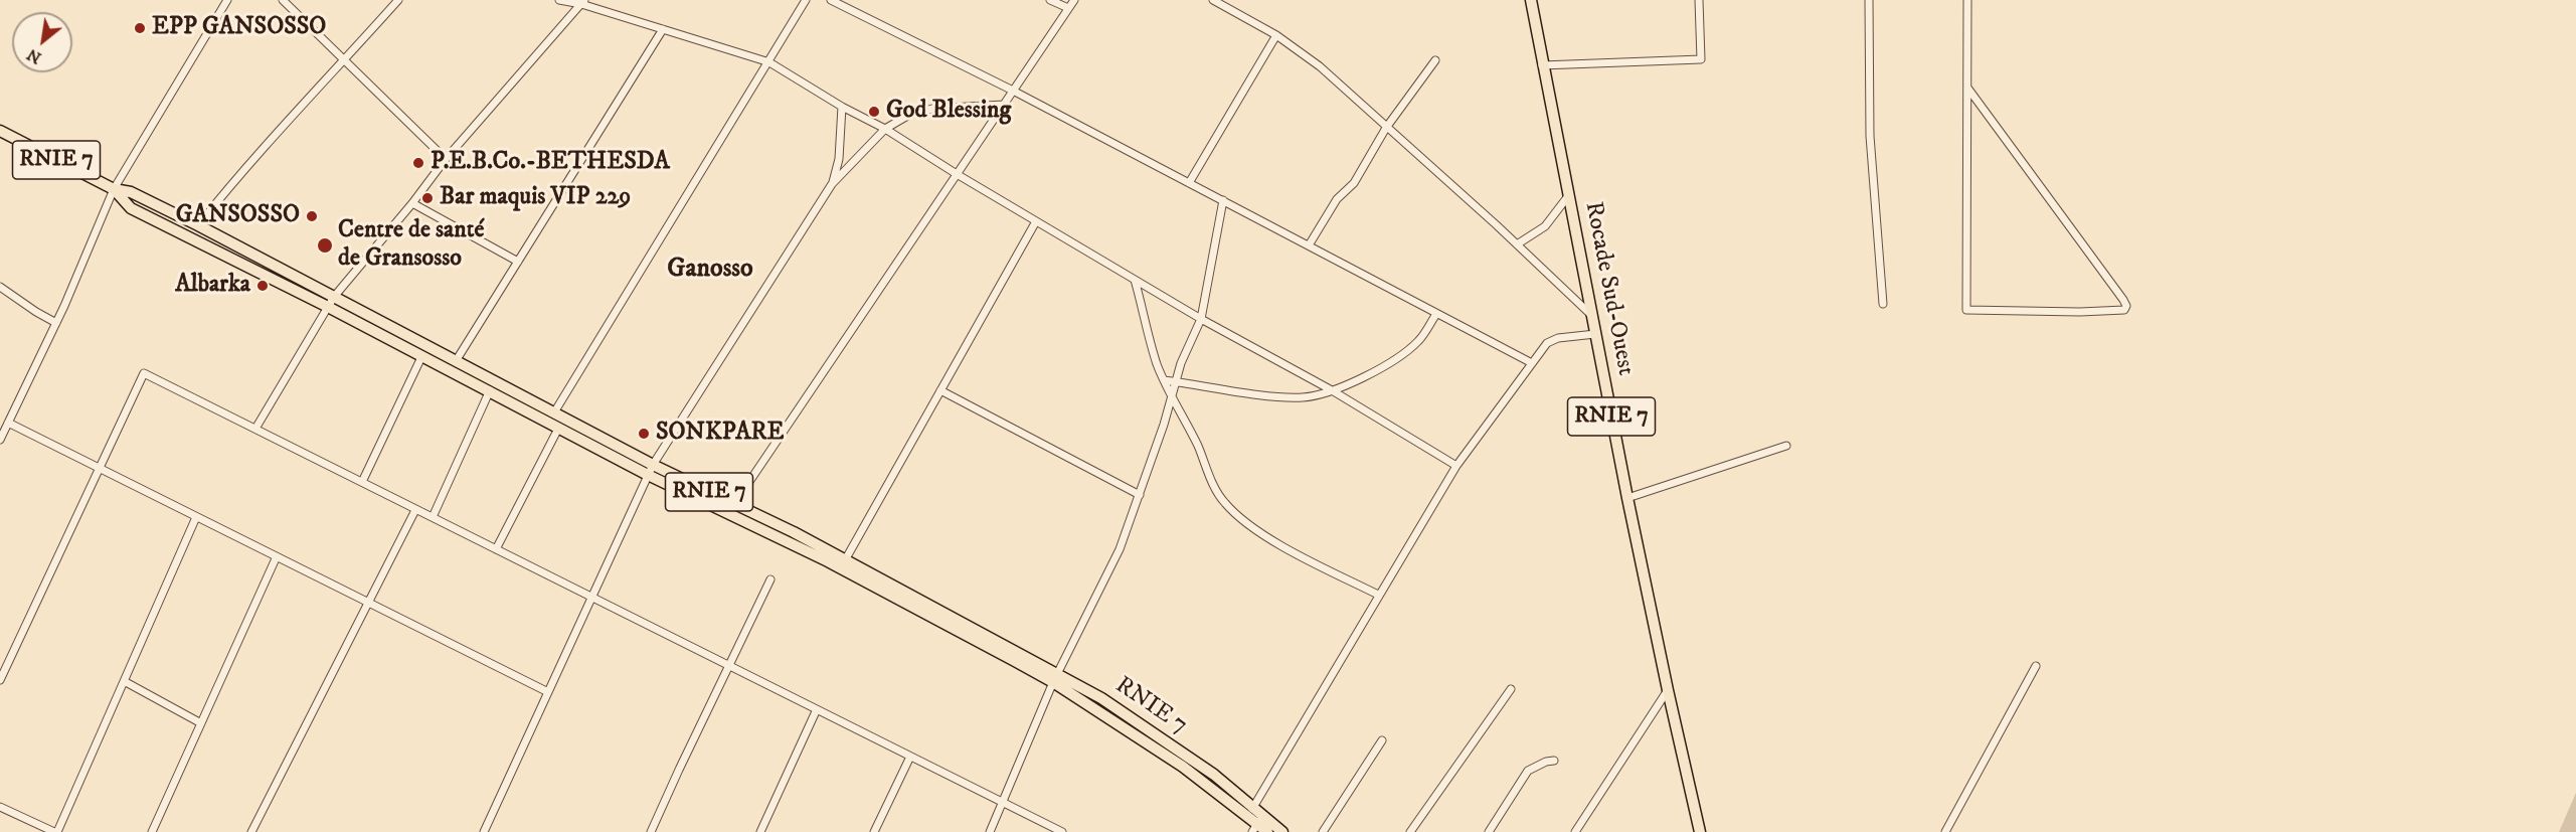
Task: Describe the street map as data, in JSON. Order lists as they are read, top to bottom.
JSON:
{
  "streets": {
    "main road": ["RNIE 7", "Rocade Sud-Ouest"]
  },
  "districts": ["Ganosso"],
  "places": [
    "EPP GANSOSSO",
    "God Blessing",
    "P.E.B.Co.-BETHESDA",
    "Bar maquis VIP 229",
    "GANSOSSO",
    "Centre de santé de Gransosso",
    "Albarka",
    "SONKPARE"
  ],
  "north": "bottom left"
}
